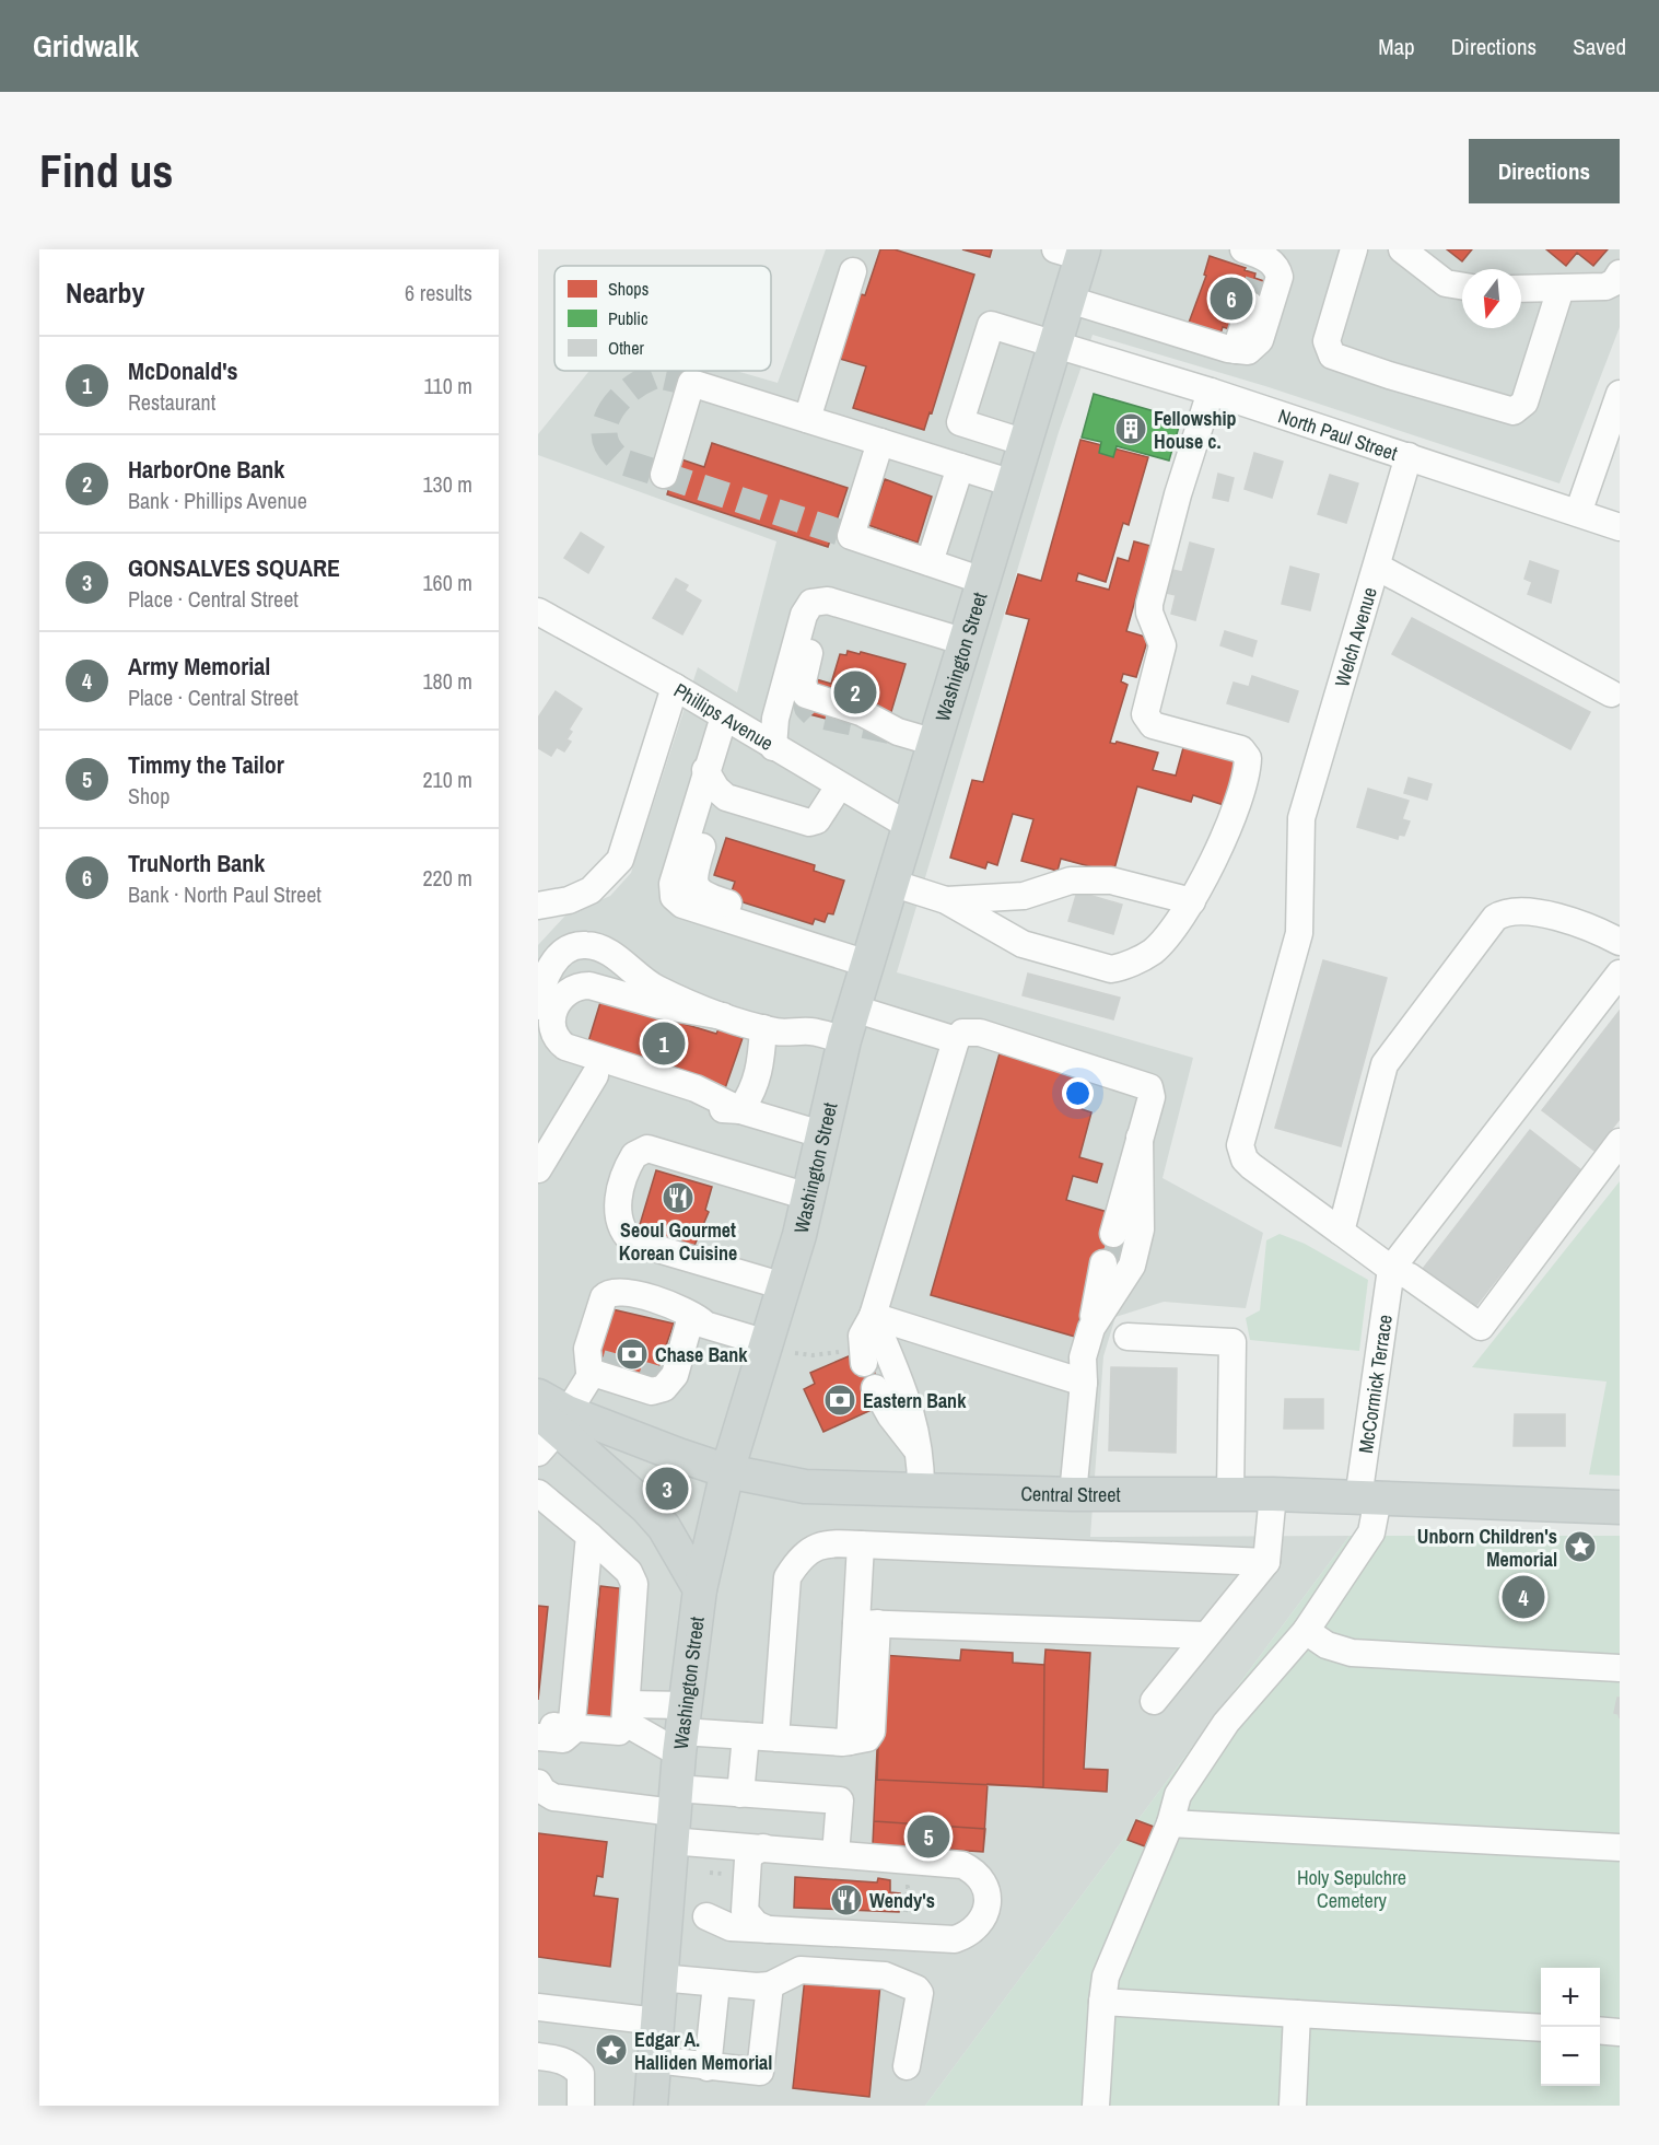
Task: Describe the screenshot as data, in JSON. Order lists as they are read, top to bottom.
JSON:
{
  "streets": {
    "main road": ["Washington Street", "Central Street"],
    "street": [
      "North Paul Street",
      "Welch Avenue",
      "Phillips Avenue",
      "McCormick Terrace"
    ]
  },
  "crossings": [
    ["North Paul Street", "Welch Avenue"],
    ["North Paul Street", "Washington Street"],
    ["Welch Avenue", "McCormick Terrace"],
    ["Washington Street", "Phillips Avenue"],
    ["Washington Street", "Central Street"],
    ["McCormick Terrace", "Central Street"]
  ],
  "parks": ["Holy Sepulchre Cemetery"],
  "places": {
    "building": ["Fellowship House c."],
    "restaurant": ["Seoul Gourmet Korean Cuisine", "Wendy's"],
    "bank": ["Chase Bank", "Eastern Bank"],
    "place": ["Unborn Children's Memorial", "Edgar A. Halliden Memorial"]
  },
  "legend": ["Shops", "Public", "Other"],
  "north": "bottom",
  "page": {
    "header": "Gridwalk",
    "nav": ["Map", "Directions", "Saved"],
    "buttons": "Directions",
    "title": "Find us",
    "heading": ["Nearby", "6 results"],
    "pins": [
      "6",
      "2",
      "1",
      "3",
      "4",
      "5"
    ],
    "list": [
      {
        "mark": "1",
        "name": "McDonald's",
        "note": "Restaurant",
        "value": "110 m"
      },
      {
        "mark": "2",
        "name": "HarborOne Bank",
        "note": "Bank · Phillips Avenue",
        "value": "130 m"
      },
      {
        "mark": "3",
        "name": "GONSALVES SQUARE",
        "note": "Place · Central Street",
        "value": "160 m"
      },
      {
        "mark": "4",
        "name": "Army Memorial",
        "note": "Place · Central Street",
        "value": "180 m"
      },
      {
        "mark": "5",
        "name": "Timmy the Tailor",
        "note": "Shop",
        "value": "210 m"
      },
      {
        "mark": "6",
        "name": "TruNorth Bank",
        "note": "Bank · North Paul Street",
        "value": "220 m"
      }
    ],
    "map_buttons": ["+", "−"]
  }
}
